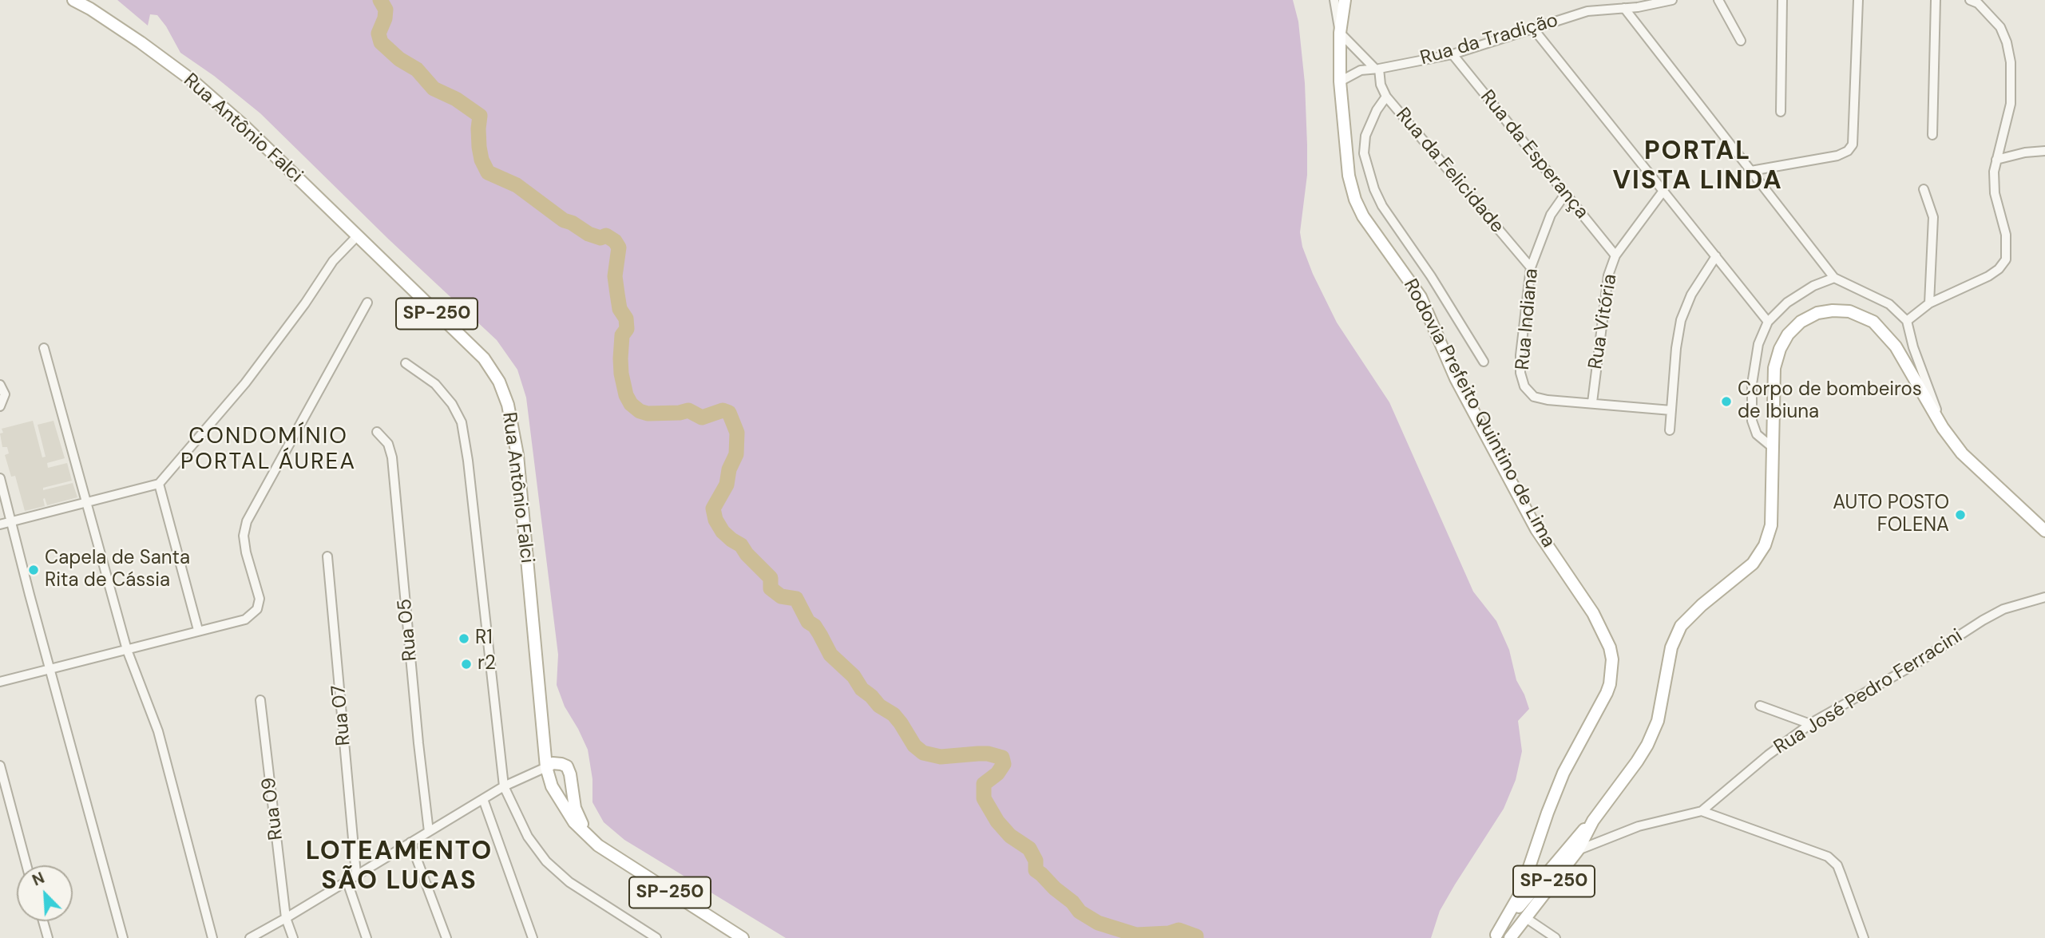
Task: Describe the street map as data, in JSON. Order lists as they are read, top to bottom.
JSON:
{
  "streets": {
    "main road": ["Rua Antônio Falci", "SP-250", "Rodovia Prefeito Quintino de Lima"],
    "street": [
      "Rua da Tradição",
      "Rua da Esperança",
      "Rua da Felicidade",
      "Rua Indiana",
      "Rua Vitória",
      "Rua 05",
      "Rua José Pedro Ferracini",
      "Rua 07",
      "Rua 09"
    ]
  },
  "crossings": [
    ["Rua da Tradição", "Rua da Esperança"],
    ["Rua da Tradição", "Rua da Felicidade"],
    ["Rua da Tradição", "Rodovia Prefeito Quintino de Lima"],
    ["Rua da Esperança", "Rua Indiana"],
    ["Rua da Esperança", "Rua Vitória"],
    ["Rua da Felicidade", "Rua Indiana"],
    ["SP-250", "Rua José Pedro Ferracini"],
    ["Rua Indiana", "Rua Vitória"]
  ],
  "districts": ["PORTAL VISTA LINDA", "CONDOMÍNIO PORTAL ÁUREA", "LOTEAMENTO SÃO LUCAS"],
  "places": [
    "Corpo de bombeiros de Ibiuna",
    "AUTO POSTO FOLENA",
    "Capela de Santa Rita de Cássia",
    "R1",
    "r2"
  ],
  "north": "top left"
}
